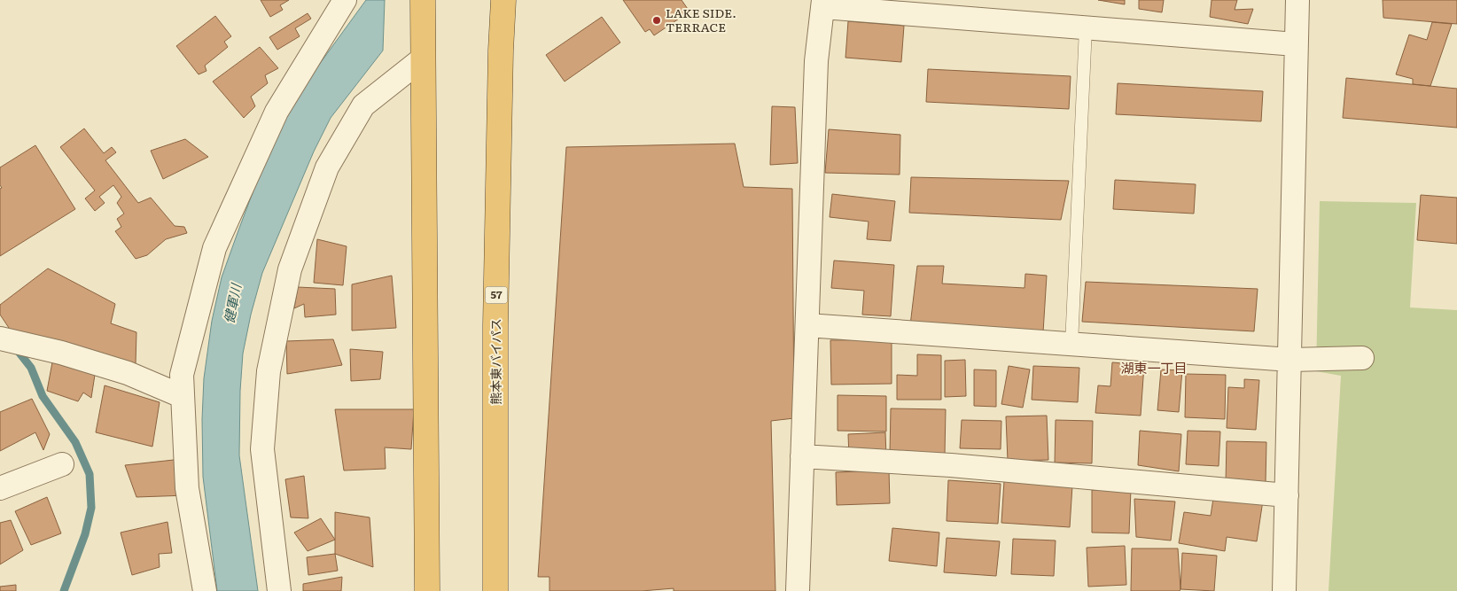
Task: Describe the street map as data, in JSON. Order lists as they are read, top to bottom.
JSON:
{
  "streets": {
    "highway": ["57", "熊本東バイパス"]
  },
  "districts": ["湖東一丁目"],
  "water": ["健軍川"],
  "places": ["LAKE SIDE. TERRACE"]
}
